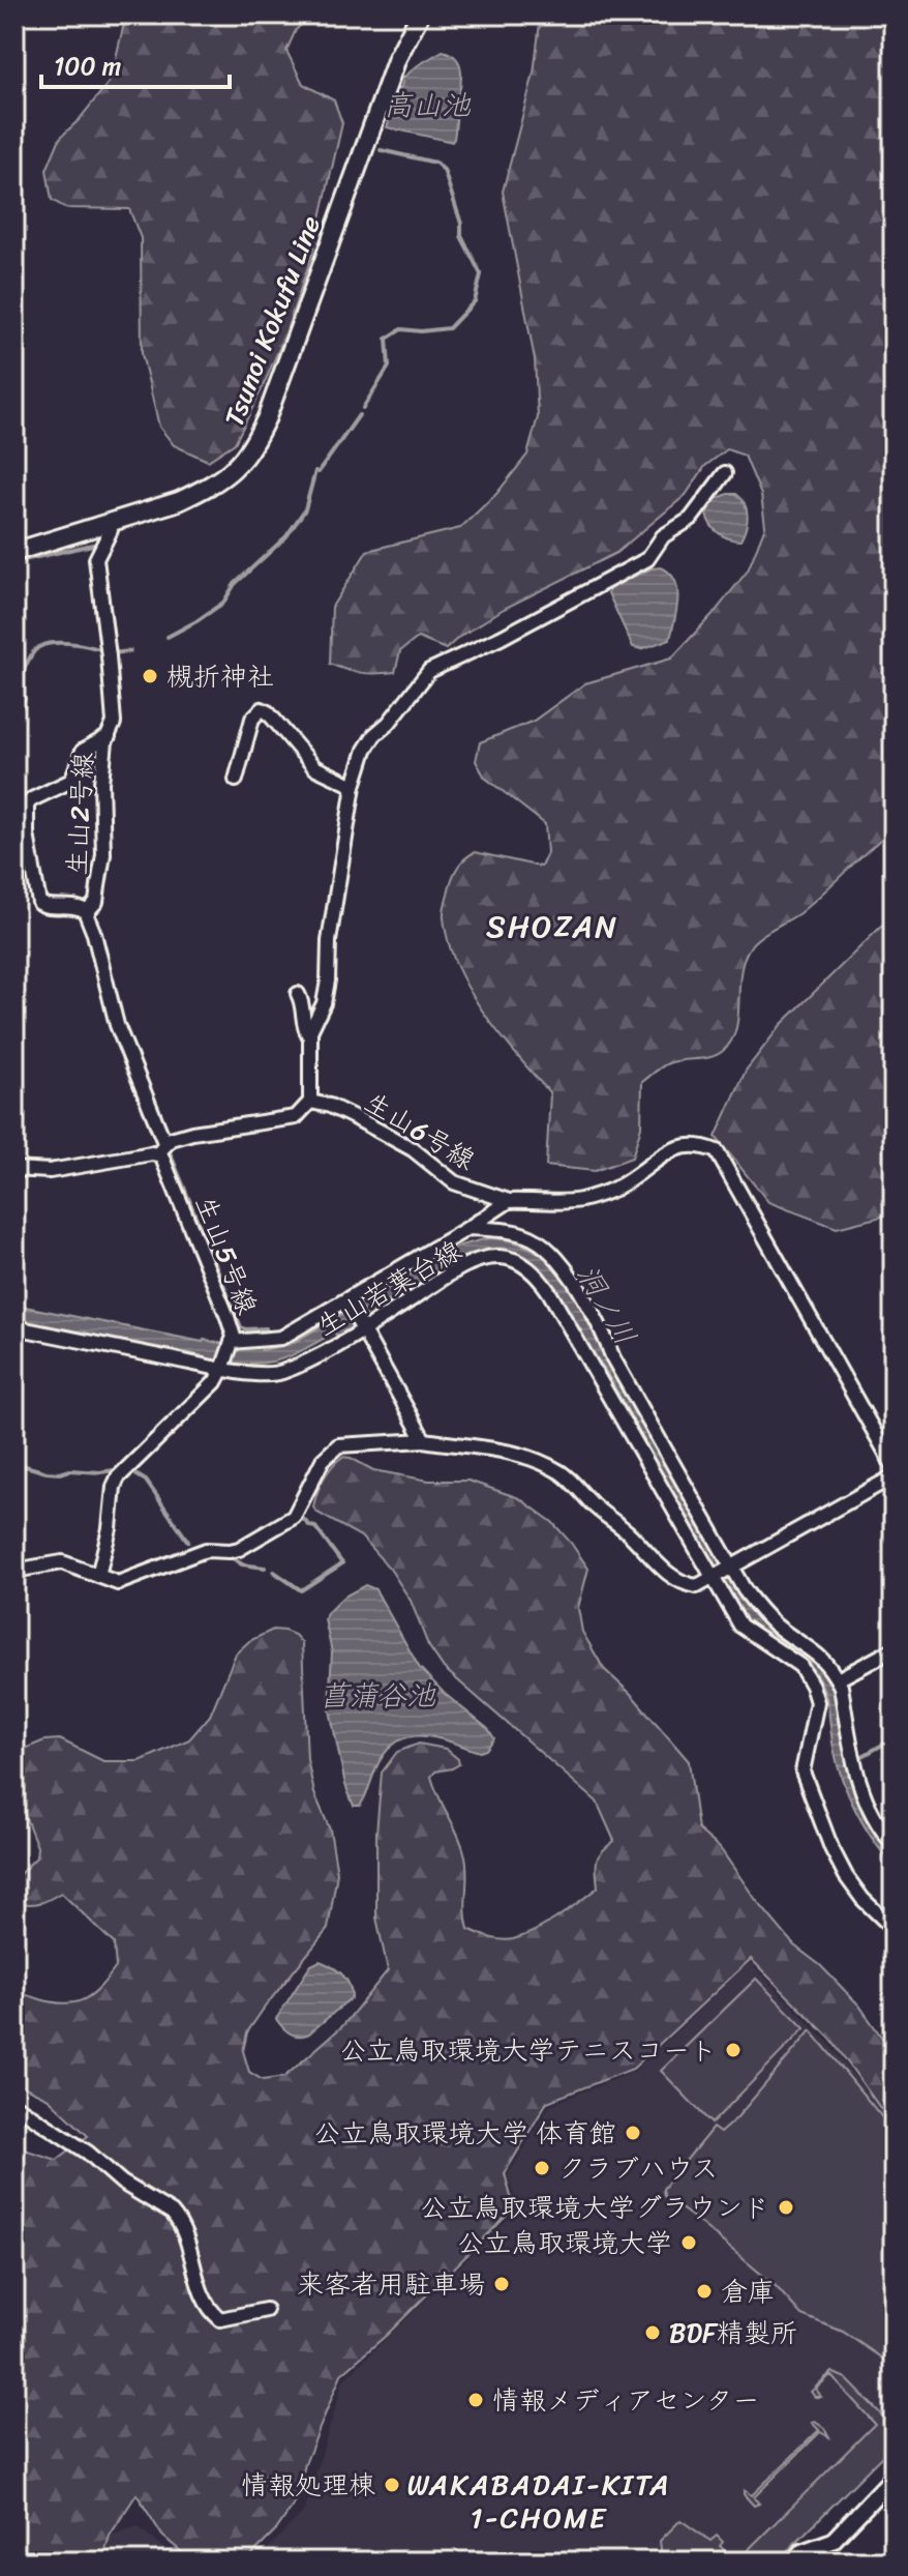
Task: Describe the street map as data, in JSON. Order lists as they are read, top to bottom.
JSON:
{
  "streets": {
    "main road": ["Tsunoi Kokufu Line"],
    "street": [
      "生山2号線",
      "生山6号線",
      "生山5号線",
      "生山若葉台線"
    ]
  },
  "crossings": [
    ["Tsunoi Kokufu Line", "生山2号線"],
    ["生山2号線", "生山5号線"],
    ["生山5号線", "生山若葉台線"]
  ],
  "districts": ["SHOZAN", "WAKABADAI-KITA 1-CHOME"],
  "water": ["高山池", "洞ノ川", "菖蒲谷池"],
  "places": [
    "槻折神社",
    "公立鳥取環境大学テニスコート",
    "公立鳥取環境大学 体育館",
    "クラブハウス",
    "公立鳥取環境大学グラウンド",
    "公立鳥取環境大学",
    "来客者用駐車場",
    "倉庫",
    "BDF精製所",
    "情報メディアセンター",
    "情報処理棟"
  ],
  "scale_bar": "100 m"
}
